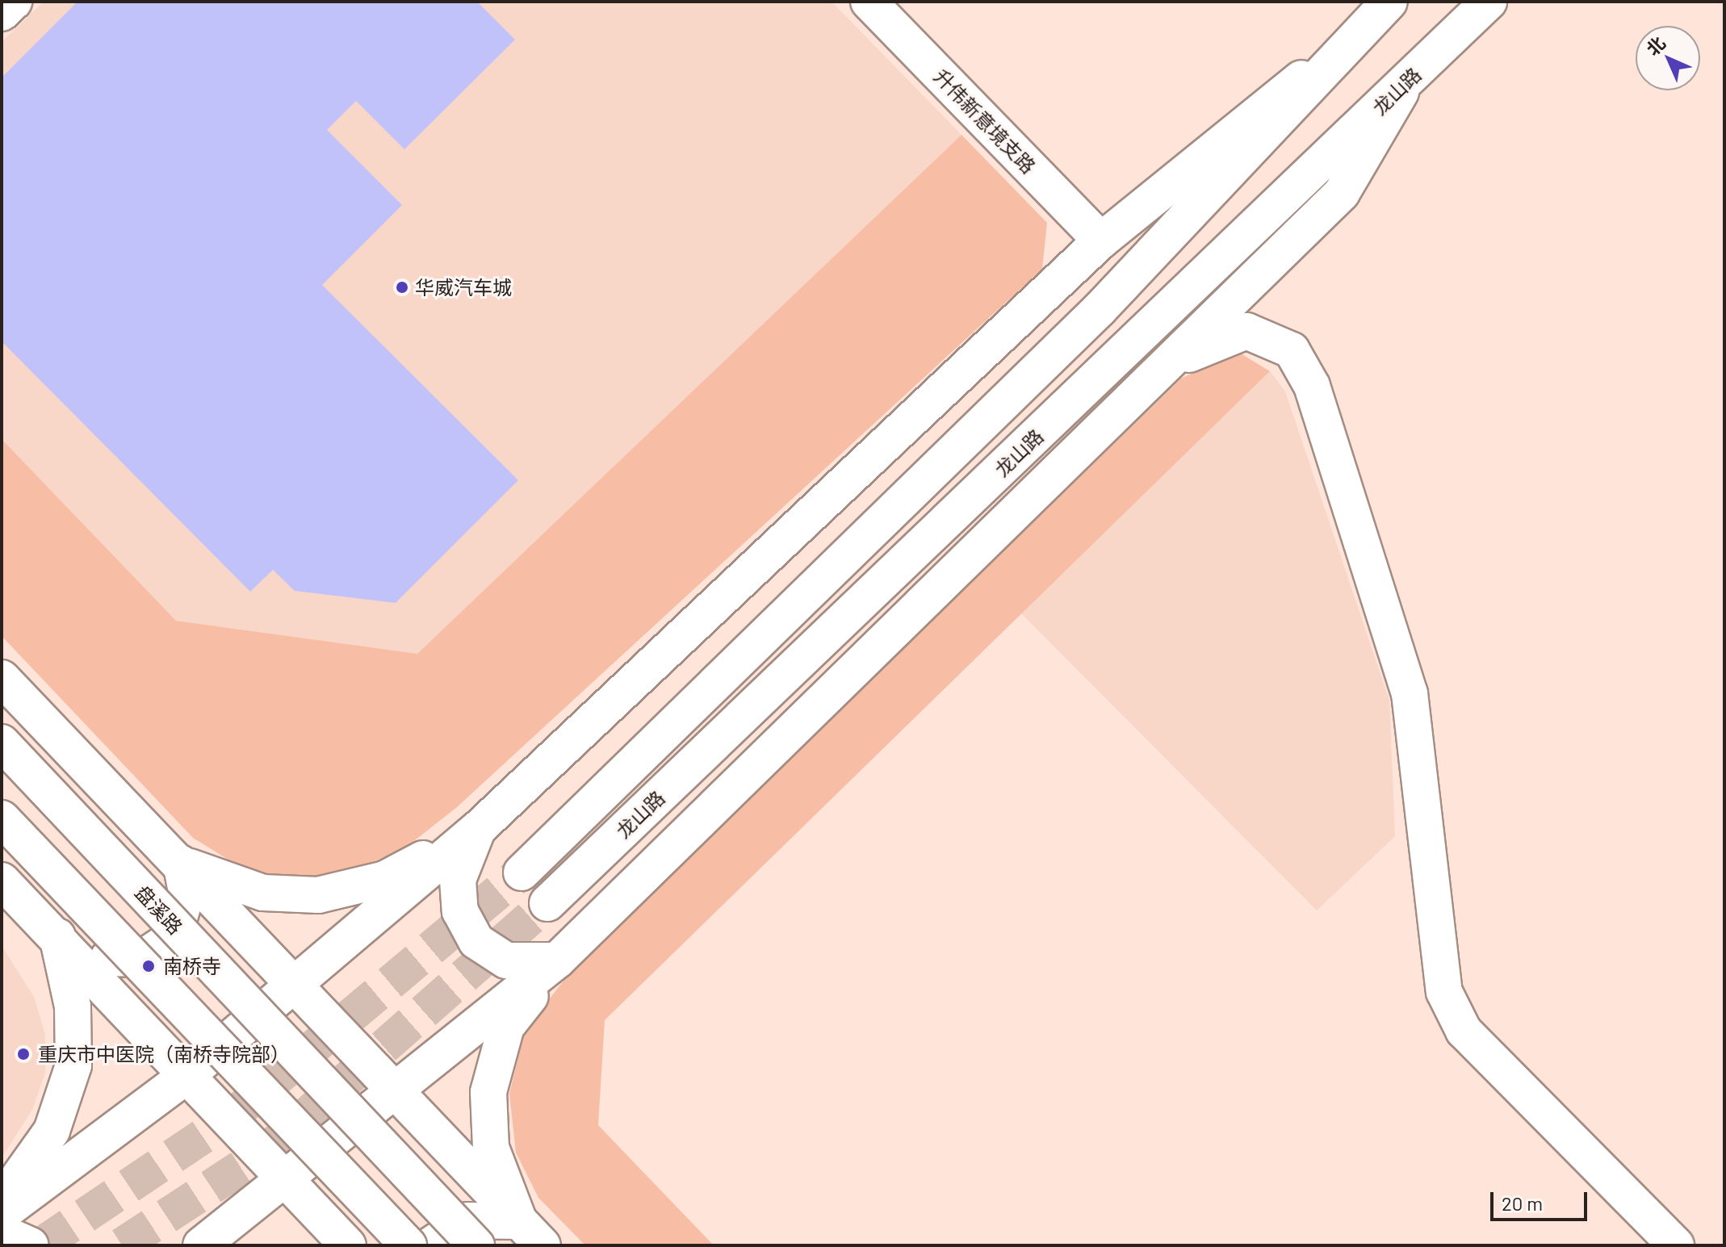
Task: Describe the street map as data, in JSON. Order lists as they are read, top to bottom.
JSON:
{
  "streets": {
    "street": ["龙山路", "升伟新意境支路", "盘溪路"]
  },
  "places": ["华威汽车城", "南桥寺", "重庆市中医院（南桥寺院部）"],
  "scale_bar": "20 m",
  "north": "top left"
}
